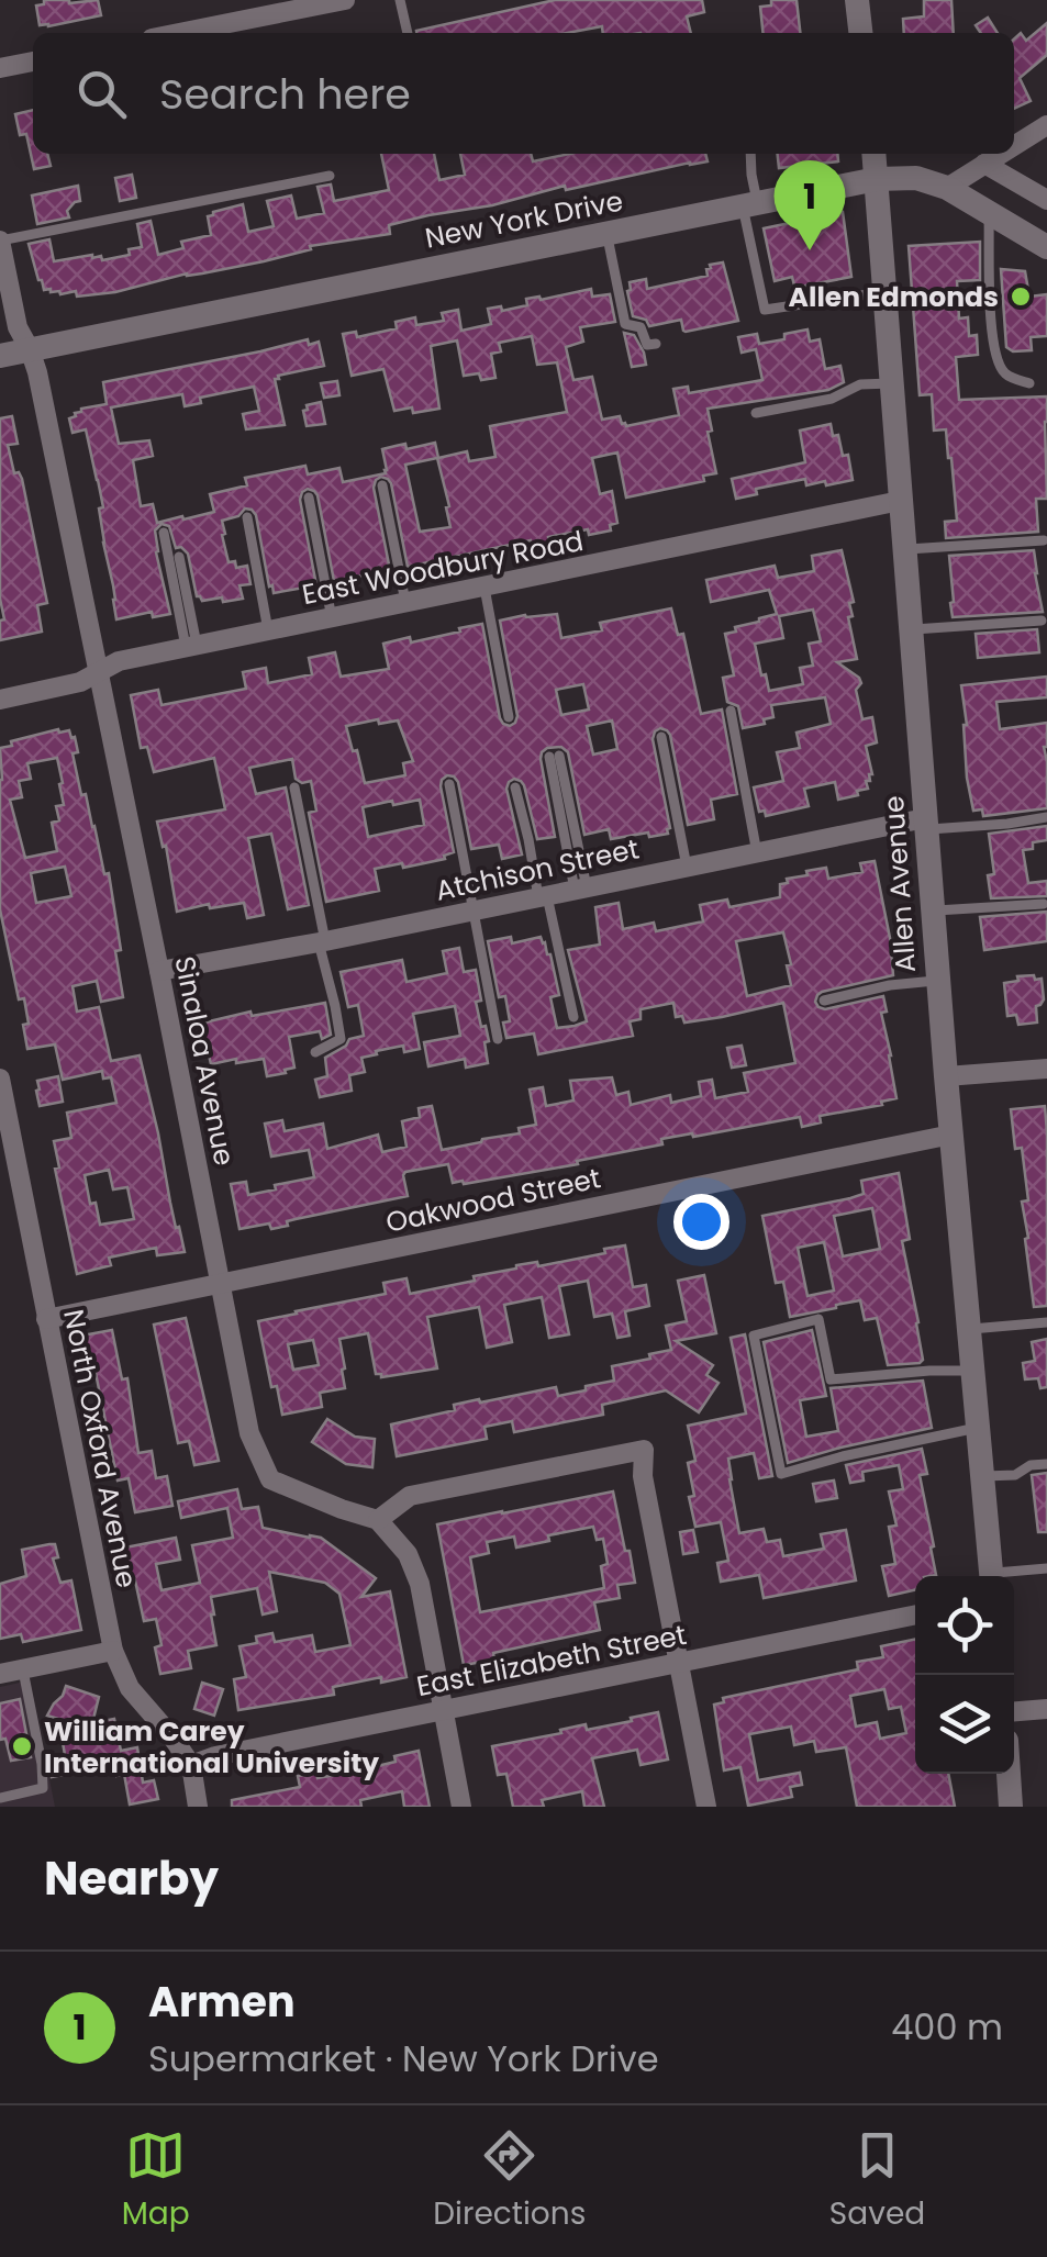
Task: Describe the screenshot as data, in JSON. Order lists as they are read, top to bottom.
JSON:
{
  "streets": {
    "street": [
      "New York Drive",
      "East Woodbury Road",
      "Atchison Street",
      "Allen Avenue",
      "Sinaloa Avenue",
      "Oakwood Street",
      "North Oxford Avenue",
      "East Elizabeth Street"
    ]
  },
  "crossings": [
    ["New York Drive", "Allen Avenue"],
    ["New York Drive", "Sinaloa Avenue"],
    ["East Woodbury Road", "Allen Avenue"],
    ["East Woodbury Road", "Sinaloa Avenue"],
    ["Atchison Street", "Allen Avenue"],
    ["Atchison Street", "Sinaloa Avenue"],
    ["Allen Avenue", "Oakwood Street"],
    ["Sinaloa Avenue", "Oakwood Street"],
    ["Oakwood Street", "North Oxford Avenue"],
    ["North Oxford Avenue", "East Elizabeth Street"]
  ],
  "places": ["Allen Edmonds", "William Carey International University"],
  "page": {
    "search": "Search here",
    "pins": "1",
    "heading": "Nearby",
    "list": [
      {
        "mark": "1",
        "name": "Armen",
        "note": "Supermarket · New York Drive",
        "value": "400 m"
      }
    ],
    "nav": ["Map", "Directions", "Saved"]
  }
}
